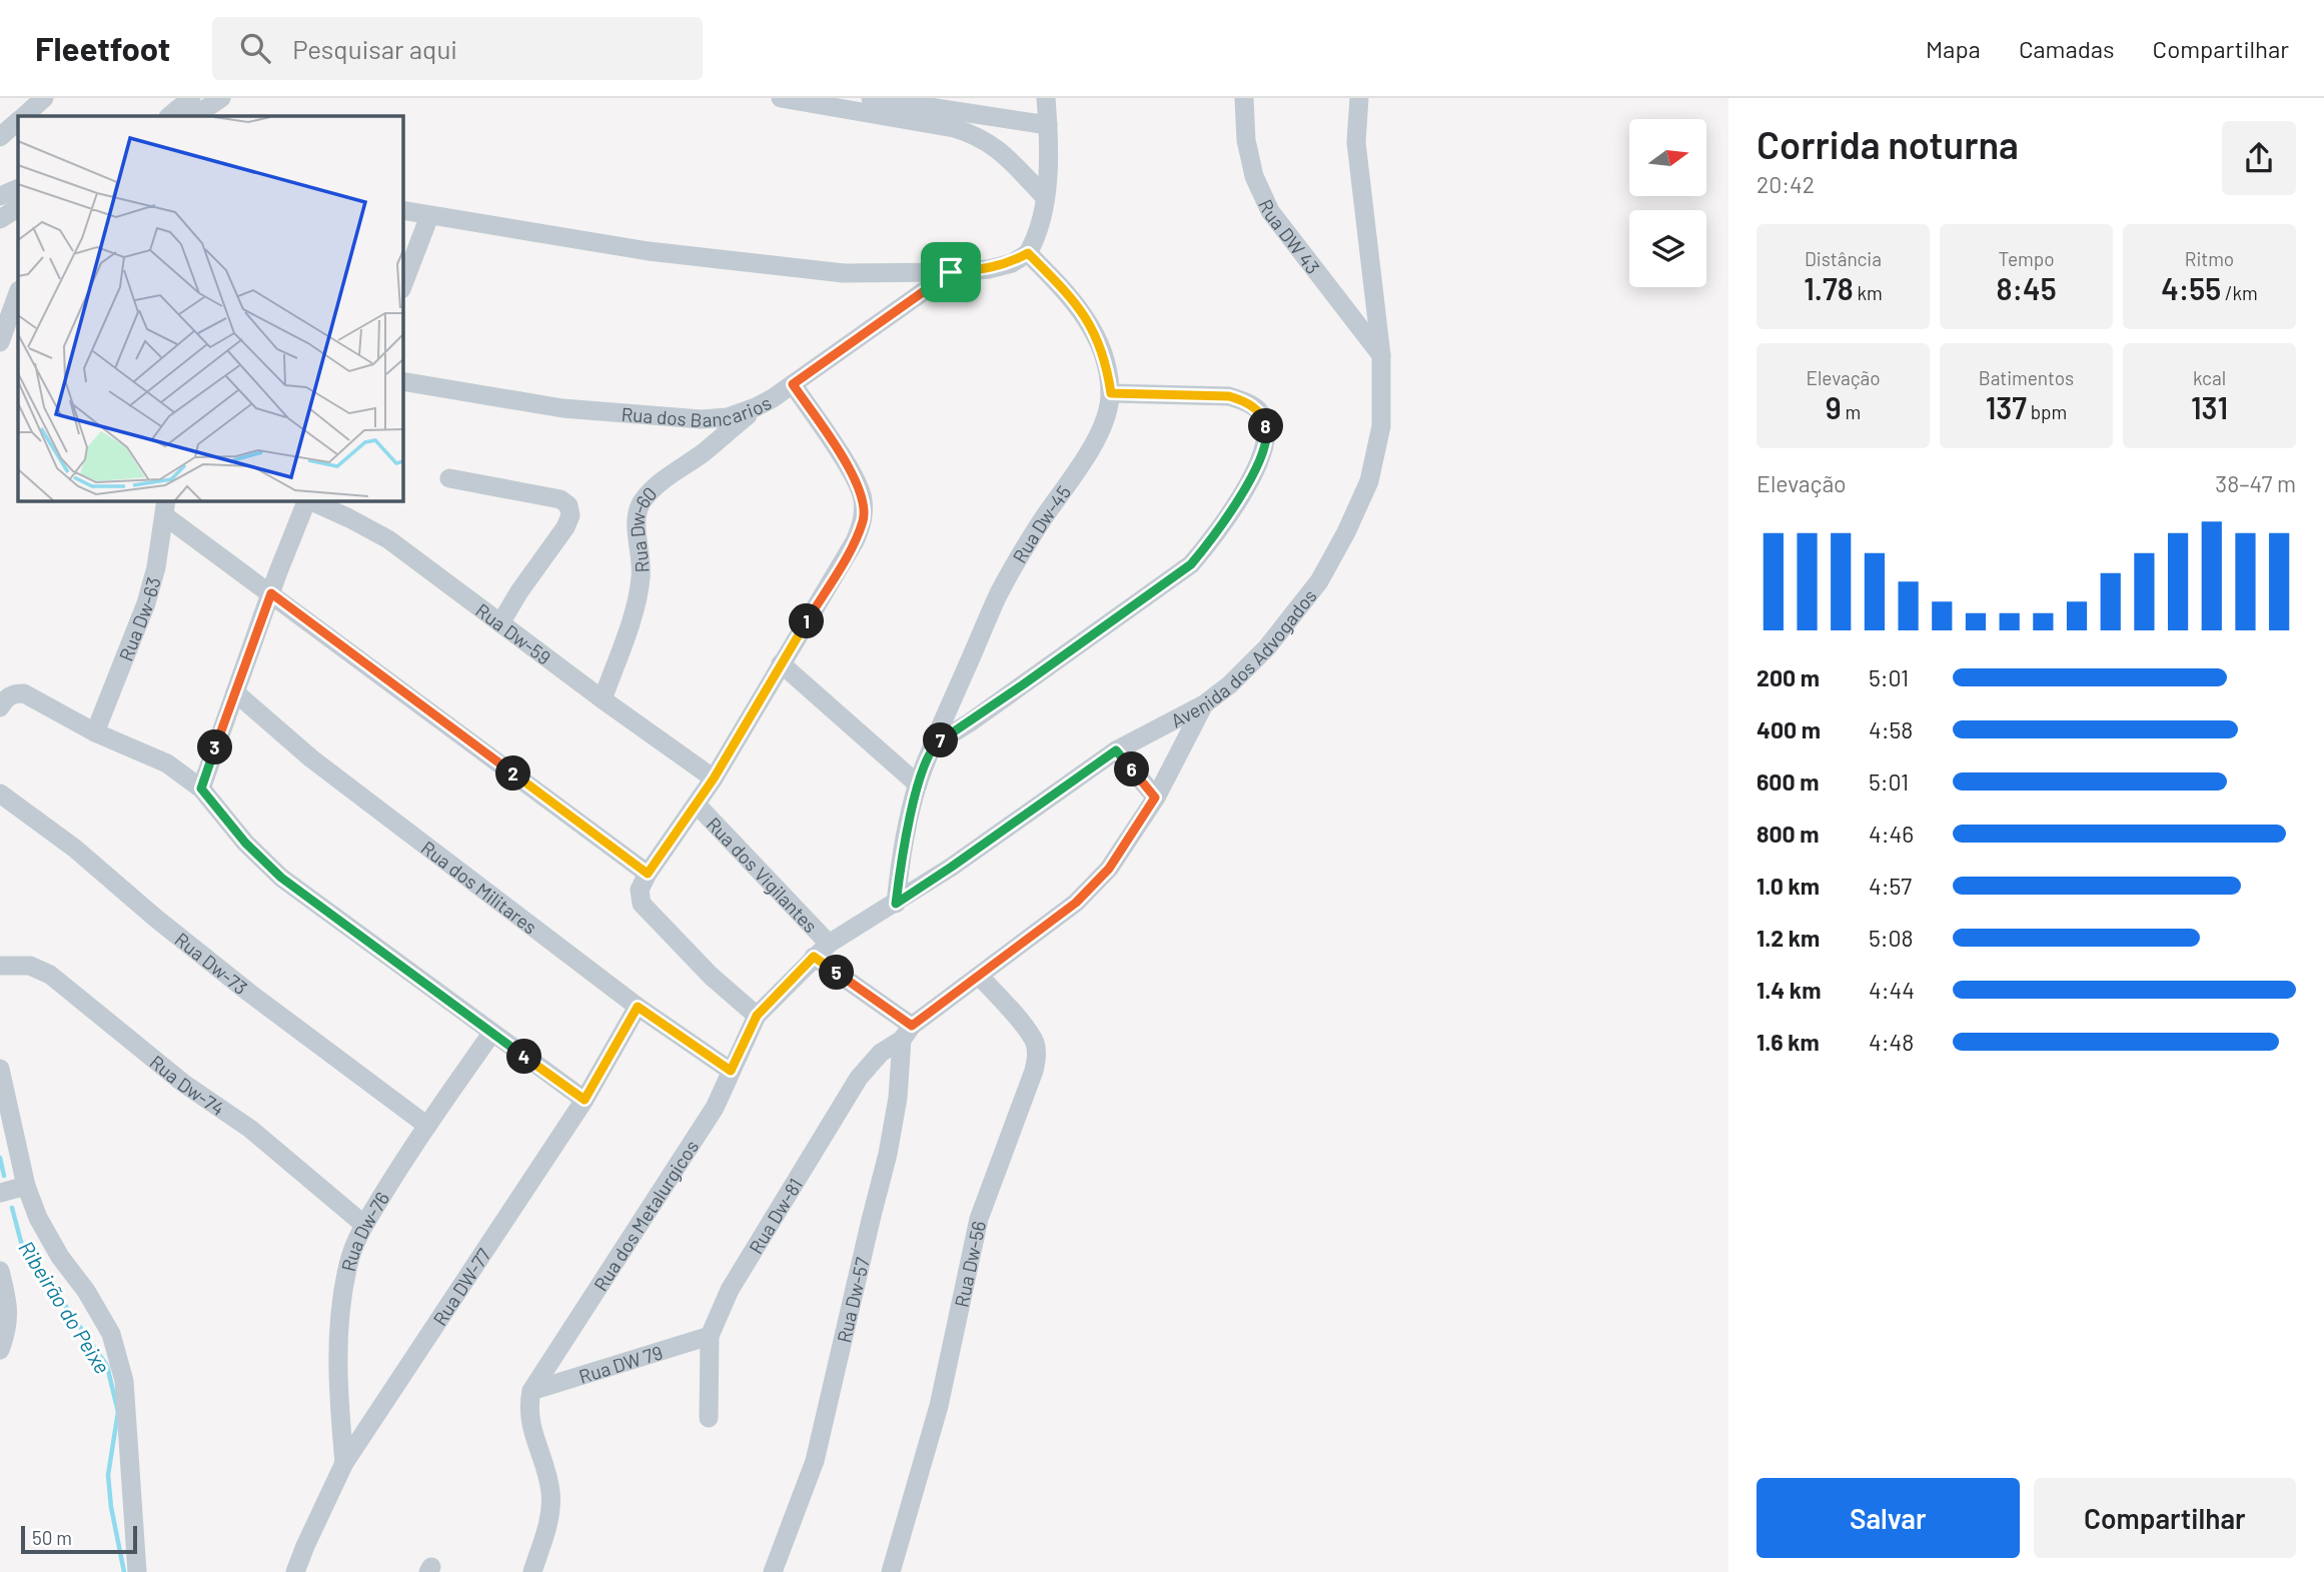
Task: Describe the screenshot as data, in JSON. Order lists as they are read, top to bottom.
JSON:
{
  "streets": {
    "street": [
      "Rua DW 43",
      "Rua dos Bancarios",
      "Rua Dw-45",
      "Rua Dw-60",
      "Rua Dw-63",
      "Rua Dw-59",
      "Avenida dos Advogados",
      "Rua dos Vigilantes",
      "Rua dos Militares",
      "Rua Dw-73",
      "Rua Dw-74",
      "Rua dos Metalurgicos",
      "Rua Dw-81",
      "Rua Dw-76",
      "Rua Dw-56",
      "Rua DW-77",
      "Rua Dw-57",
      "Rua DW 79"
    ]
  },
  "crossings": [
    ["Rua DW 43", "Avenida dos Advogados"],
    ["Rua dos Bancarios", "Rua Dw-60"],
    ["Rua Dw-45", "Avenida dos Advogados"],
    ["Rua Dw-60", "Rua Dw-59"],
    ["Avenida dos Advogados", "Rua dos Vigilantes"],
    ["Avenida dos Advogados", "Rua dos Metalurgicos"],
    ["Rua dos Vigilantes", "Rua Dw-81"],
    ["Rua dos Vigilantes", "Rua Dw-57"],
    ["Rua dos Militares", "Rua dos Metalurgicos"],
    ["Rua dos Militares", "Rua DW-77"],
    ["Rua Dw-73", "Rua Dw-76"],
    ["Rua Dw-74", "Rua Dw-76"],
    ["Rua dos Metalurgicos", "Rua DW 79"],
    ["Rua Dw-81", "Rua Dw-57"],
    ["Rua Dw-81", "Rua DW 79"],
    ["Rua Dw-76", "Rua DW-77"]
  ],
  "water": ["Ribeirão do Peixe"],
  "scale_bar": "50 m",
  "north": "right",
  "page": {
    "header": "Fleetfoot",
    "search": "Pesquisar aqui",
    "nav": ["Mapa", "Camadas", "Compartilhar"],
    "heading": ["Corrida noturna", "20:42"],
    "stats": [
      ["Distância", "1.78 km"],
      ["Tempo", "8:45"],
      ["Ritmo", "4:55 /km"],
      ["Elevação", "9 m"],
      ["Batimentos", "137 bpm"],
      ["kcal", "131"]
    ],
    "pins": [
      "8",
      "1",
      "7",
      "3",
      "6",
      "2",
      "5",
      "4"
    ],
    "chart": ["Elevação", "38–47 m"],
    "list": [
      {
        "name": "200 m",
        "note": "5:01"
      },
      {
        "name": "400 m",
        "note": "4:58"
      },
      {
        "name": "600 m",
        "note": "5:01"
      },
      {
        "name": "800 m",
        "note": "4:46"
      },
      {
        "name": "1.0 km",
        "note": "4:57"
      },
      {
        "name": "1.2 km",
        "note": "5:08"
      },
      {
        "name": "1.4 km",
        "note": "4:44"
      },
      {
        "name": "1.6 km",
        "note": "4:48"
      }
    ],
    "buttons": ["Salvar", "Compartilhar"],
    "scale": "50 m"
  }
}
